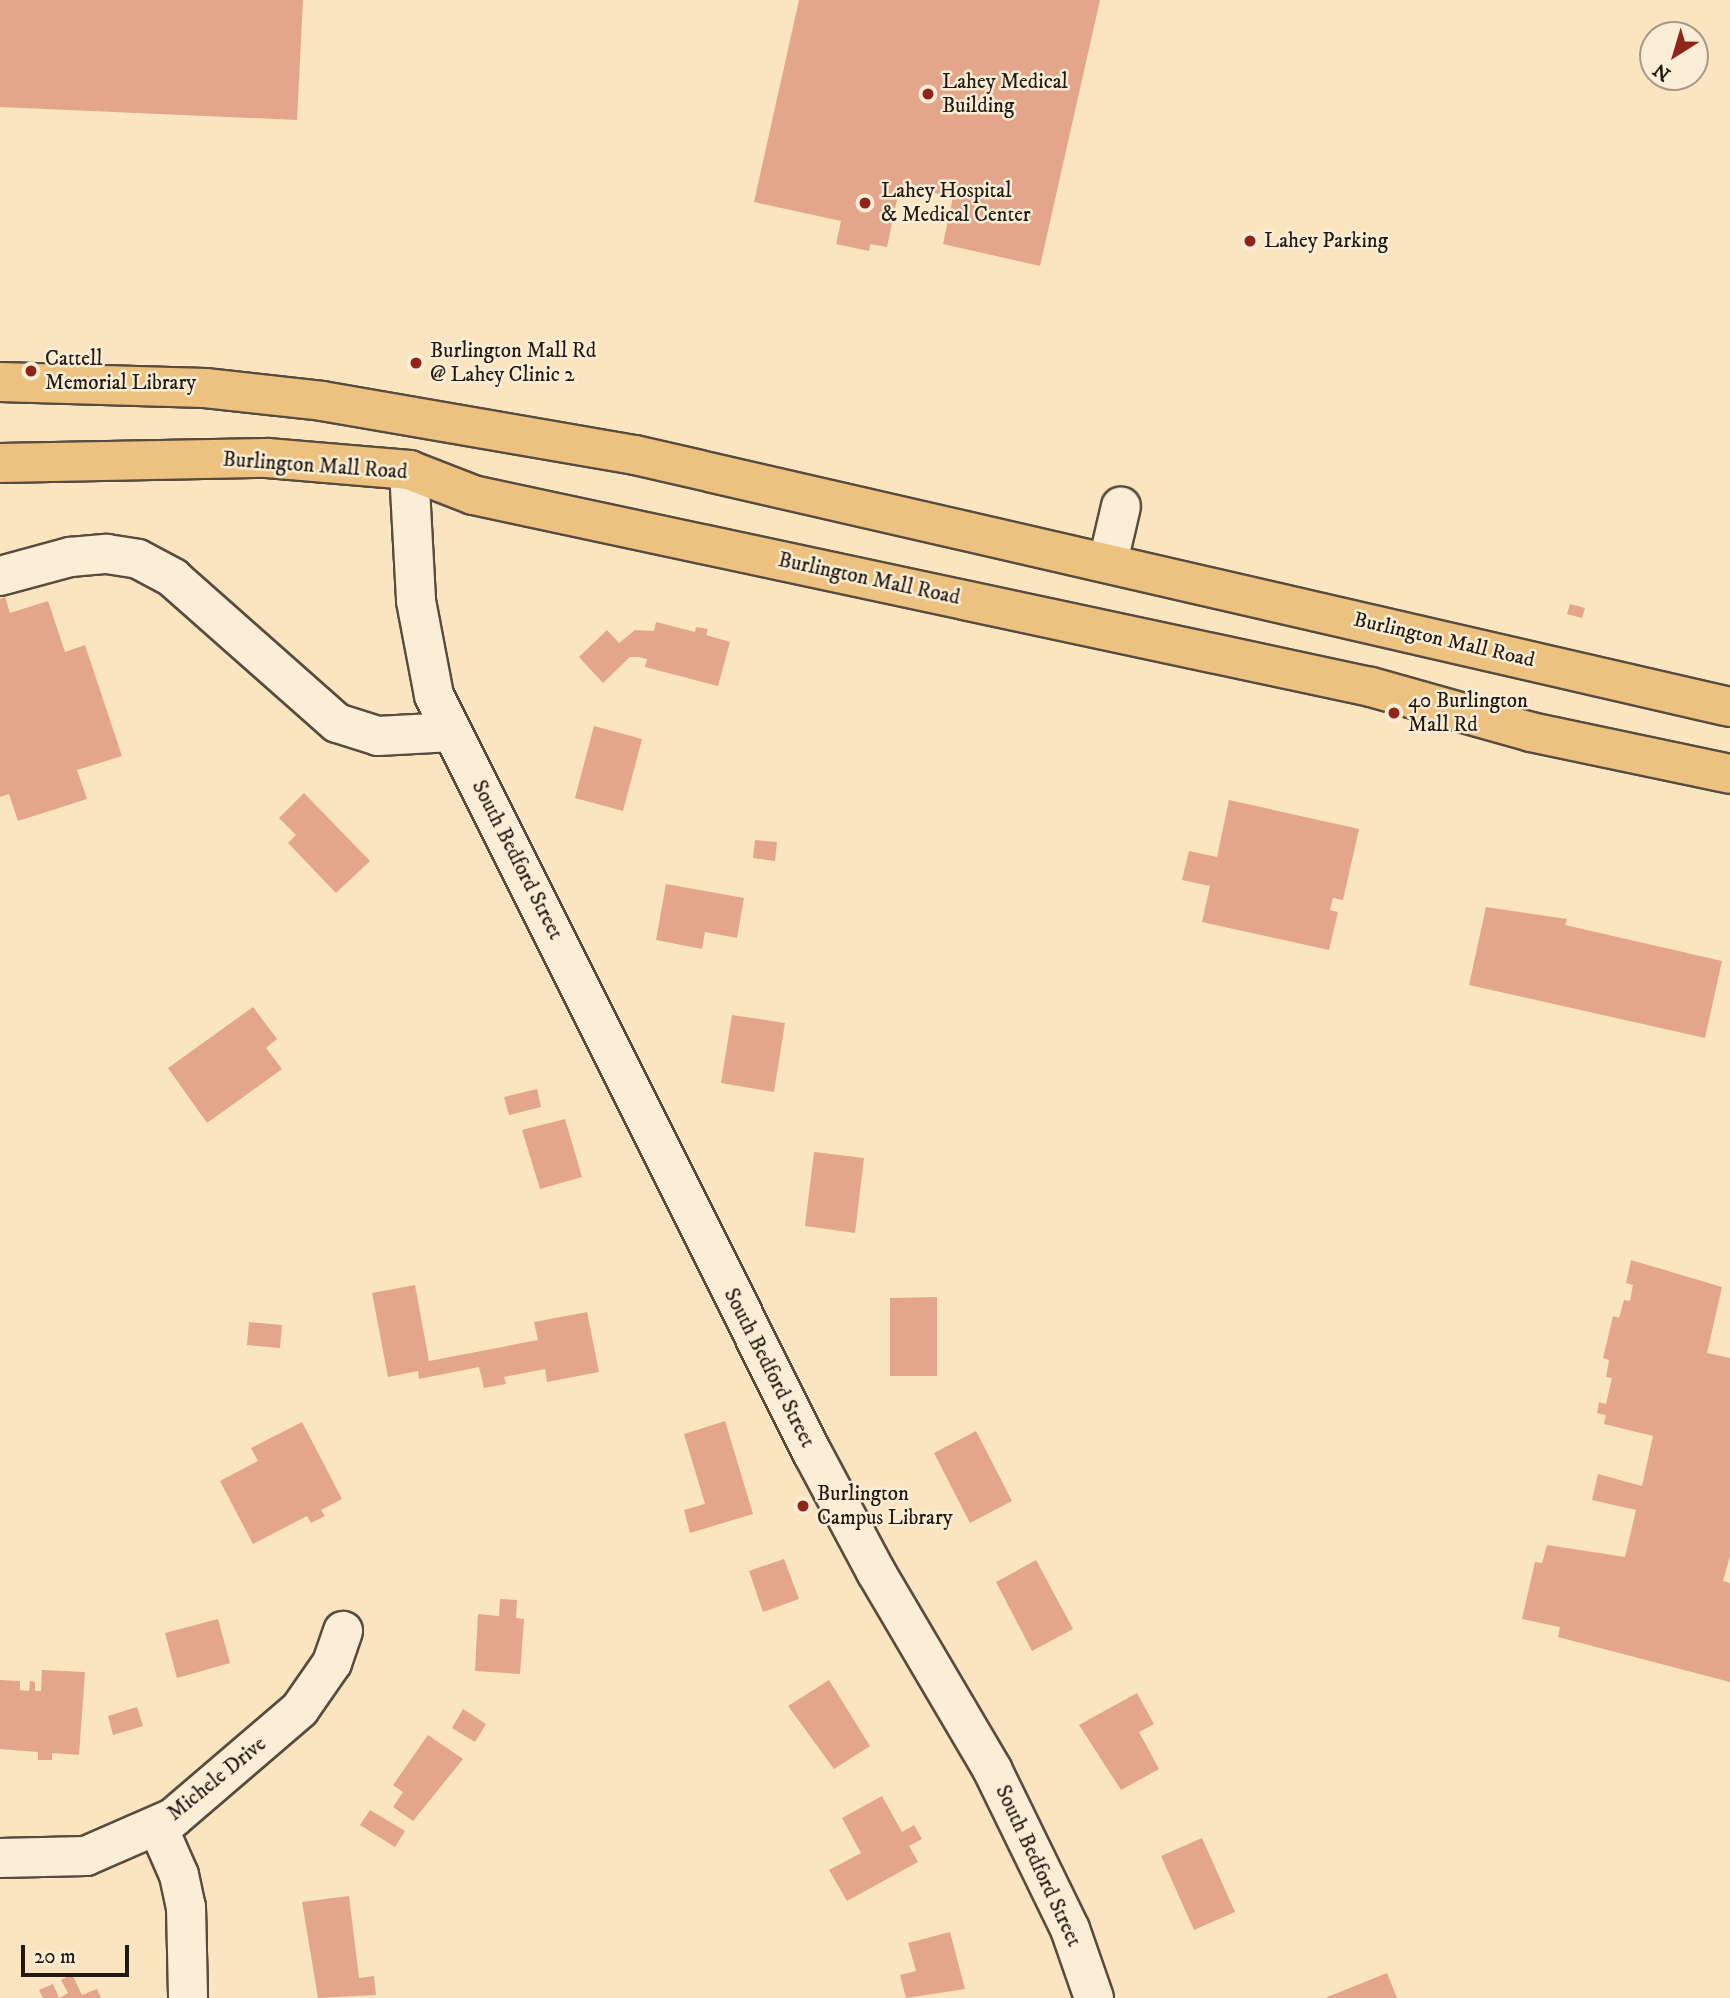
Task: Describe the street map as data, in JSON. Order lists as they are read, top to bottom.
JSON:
{
  "streets": {
    "main road": ["Burlington Mall Road"],
    "street": ["South Bedford Street", "Michele Drive"]
  },
  "crossings": [
    ["Burlington Mall Road", "South Bedford Street"]
  ],
  "places": [
    "Lahey Medical Building",
    "Lahey Hospital & Medical Center",
    "Lahey Parking",
    "Burlington Mall Rd @ Lahey Clinic 2",
    "Cattell Memorial Library",
    "40 Burlington Mall Rd",
    "Burlington Campus Library"
  ],
  "scale_bar": "20 m",
  "north": "bottom left"
}
